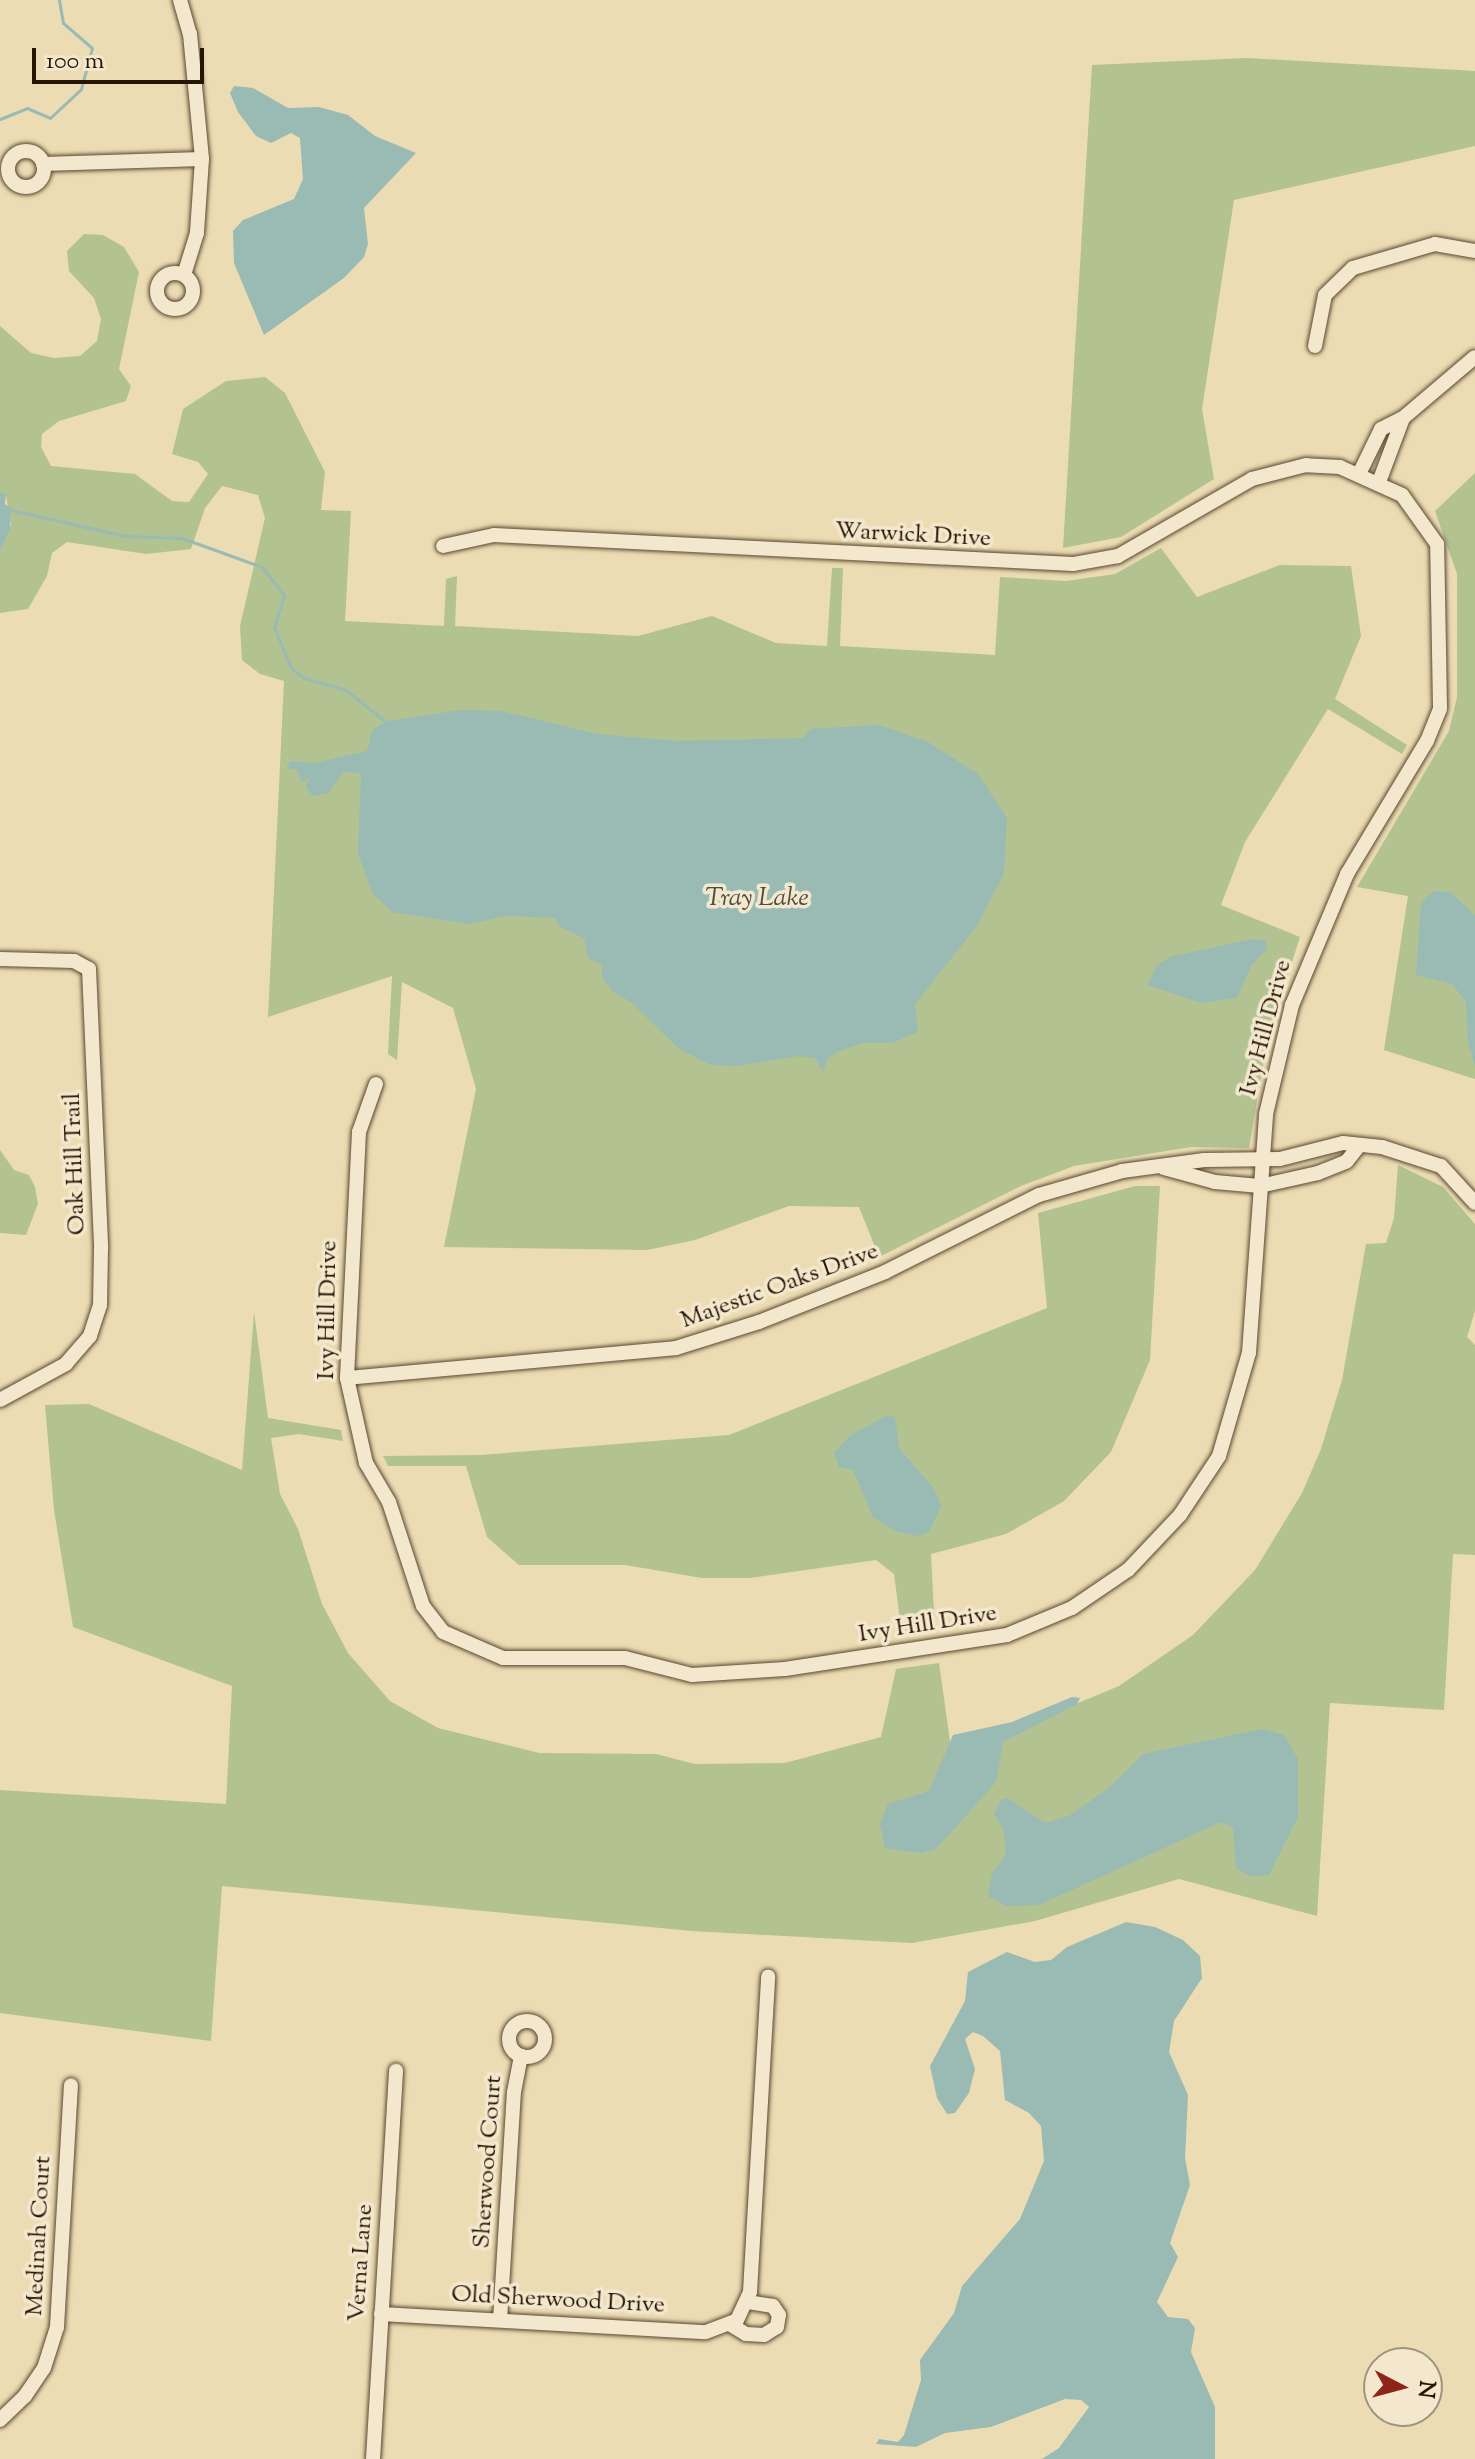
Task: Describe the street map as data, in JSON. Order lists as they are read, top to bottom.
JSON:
{
  "streets": {
    "street": [
      "Warwick Drive",
      "Ivy Hill Drive",
      "Oak Hill Trail",
      "Majestic Oaks Drive",
      "Sherwood Court",
      "Medinah Court",
      "Verna Lane",
      "Old Sherwood Drive"
    ]
  },
  "crossings": [
    ["Warwick Drive", "Ivy Hill Drive"],
    ["Ivy Hill Drive", "Majestic Oaks Drive"],
    ["Sherwood Court", "Old Sherwood Drive"],
    ["Verna Lane", "Old Sherwood Drive"]
  ],
  "water": ["Tray Lake"],
  "scale_bar": "100 m",
  "north": "right"
}
